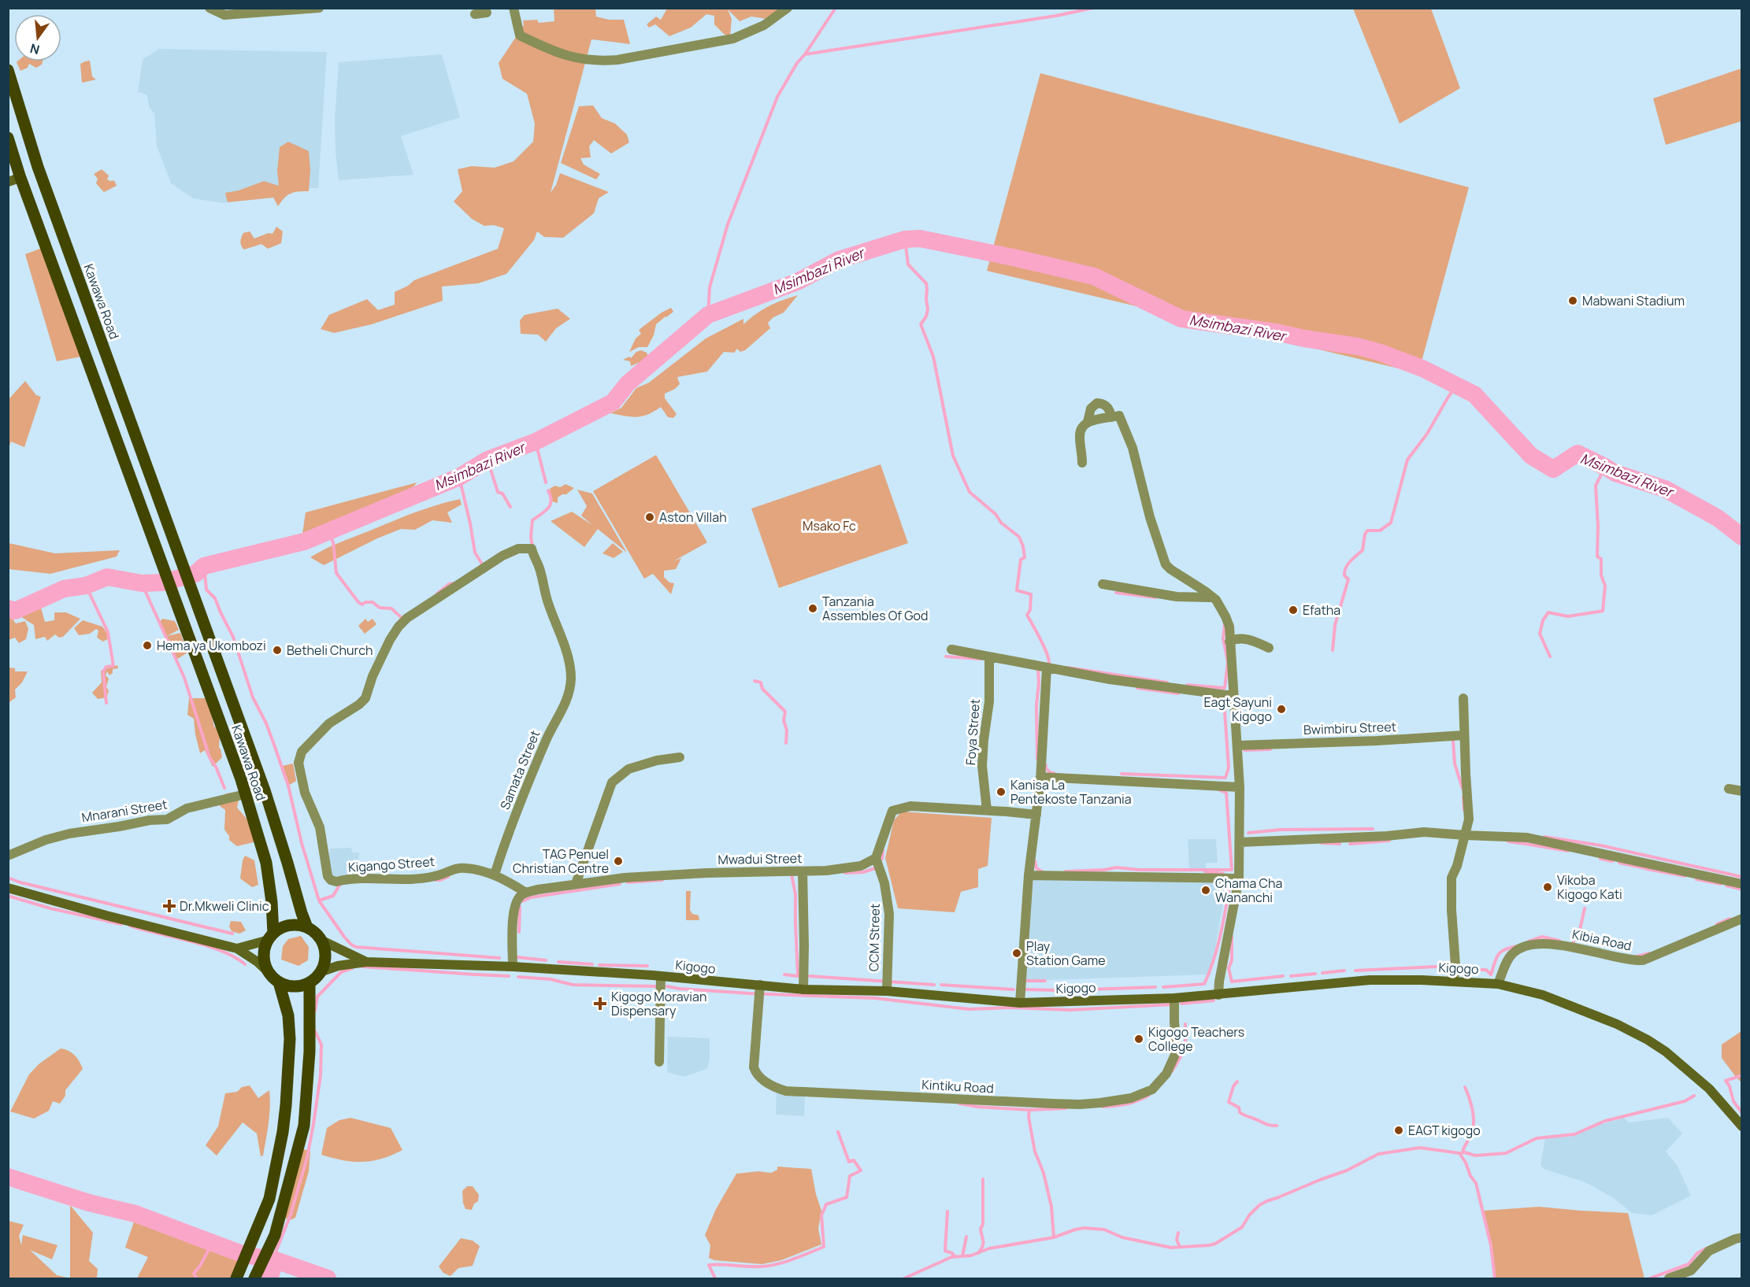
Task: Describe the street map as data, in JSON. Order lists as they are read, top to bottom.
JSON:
{
  "streets": {
    "main road": ["Kawawa Road", "Kigogo"],
    "street": [
      "Bwimbiru Street",
      "Foya Street",
      "Samata Street",
      "Mnarani Street",
      "Mwadui Street",
      "Kigango Street",
      "CCM Street",
      "Kibia Road",
      "Kintiku Road"
    ]
  },
  "crossings": [
    ["Kawawa Road", "Mnarani Street"],
    ["Samata Street", "Kigango Street"],
    ["Mwadui Street", "Kigango Street"],
    ["Mwadui Street", "CCM Street"],
    ["CCM Street", "Kigogo"],
    ["Kibia Road", "Kigogo"],
    ["Kigogo", "Kintiku Road"]
  ],
  "water": ["Msimbazi River"],
  "parks": ["Msako Fc"],
  "places": {
    "other": [
      "Mabwani Stadium",
      "Aston Villah",
      "Tanzania Assembles Of God",
      "Efatha",
      "Hema ya Ukombozi",
      "Betheli Church",
      "Eagt Sayuni Kigogo",
      "Kanisa La Pentekoste Tanzania",
      "TAG Penuel Christian Centre",
      "Vikoba Kigogo Kati",
      "Chama Cha Wananchi",
      "Play Station Game",
      "Kigogo Teachers College",
      "EAGT kigogo"
    ],
    "health": ["Dr.Mkweli Clinic", "Kigogo Moravian Dispensary"]
  },
  "north": "bottom"
}
